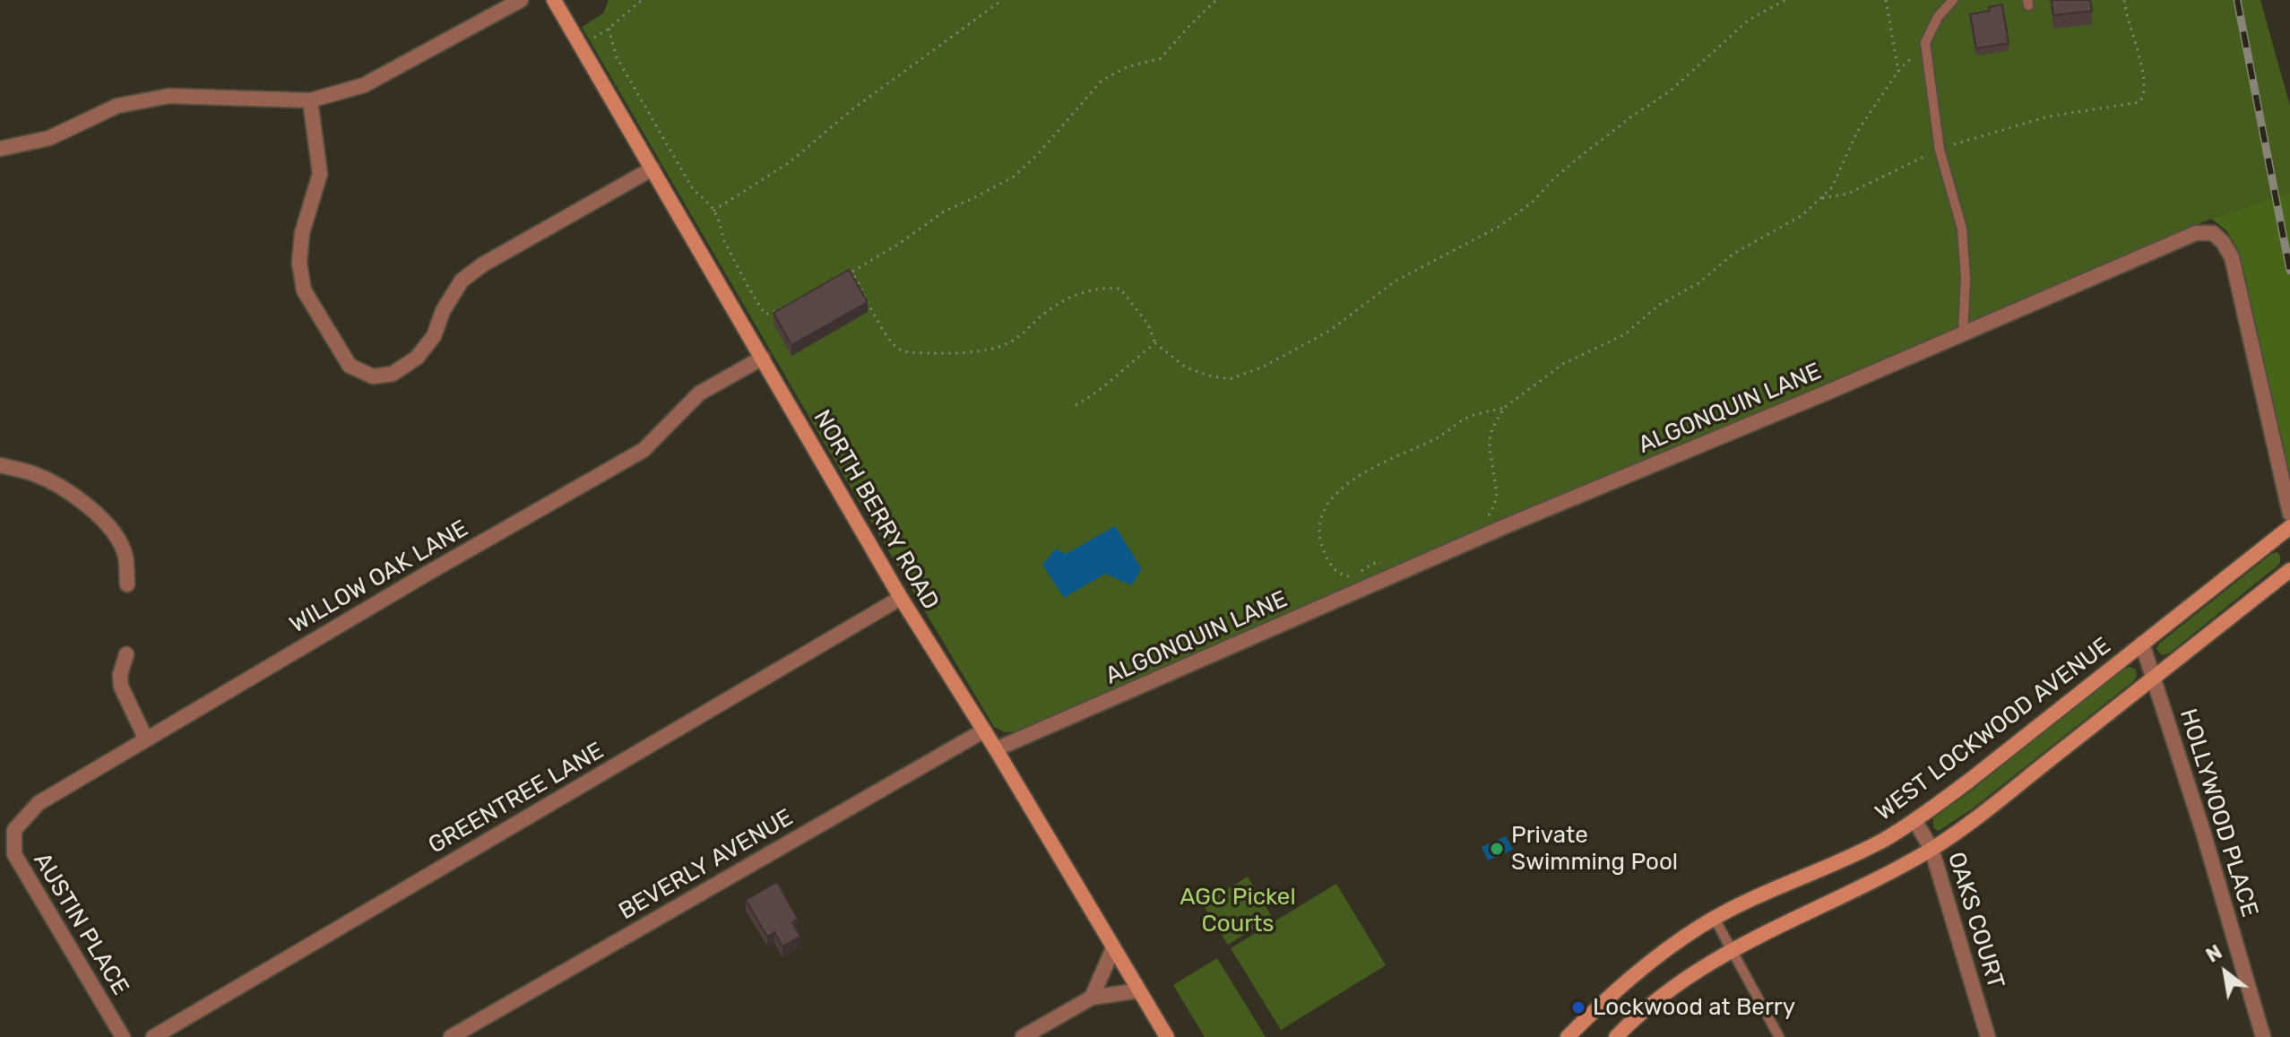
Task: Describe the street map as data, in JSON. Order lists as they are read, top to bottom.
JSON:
{
  "streets": {
    "main road": ["NORTH BERRY ROAD", "WEST LOCKWOOD AVENUE"],
    "street": [
      "ALGONQUIN LANE",
      "WILLOW OAK LANE",
      "GREENTREE LANE",
      "HOLLYWOOD PLACE",
      "BEVERLY AVENUE",
      "OAKS COURT",
      "AUSTIN PLACE"
    ]
  },
  "crossings": [
    ["ALGONQUIN LANE", "NORTH BERRY ROAD"],
    ["NORTH BERRY ROAD", "WILLOW OAK LANE"],
    ["NORTH BERRY ROAD", "GREENTREE LANE"],
    ["NORTH BERRY ROAD", "BEVERLY AVENUE"],
    ["WILLOW OAK LANE", "AUSTIN PLACE"],
    ["WEST LOCKWOOD AVENUE", "HOLLYWOOD PLACE"],
    ["WEST LOCKWOOD AVENUE", "OAKS COURT"]
  ],
  "parks": ["AGC Pickel Courts"],
  "places": ["Private Swimming Pool", "Lockwood at Berry"],
  "north": "top left"
}
